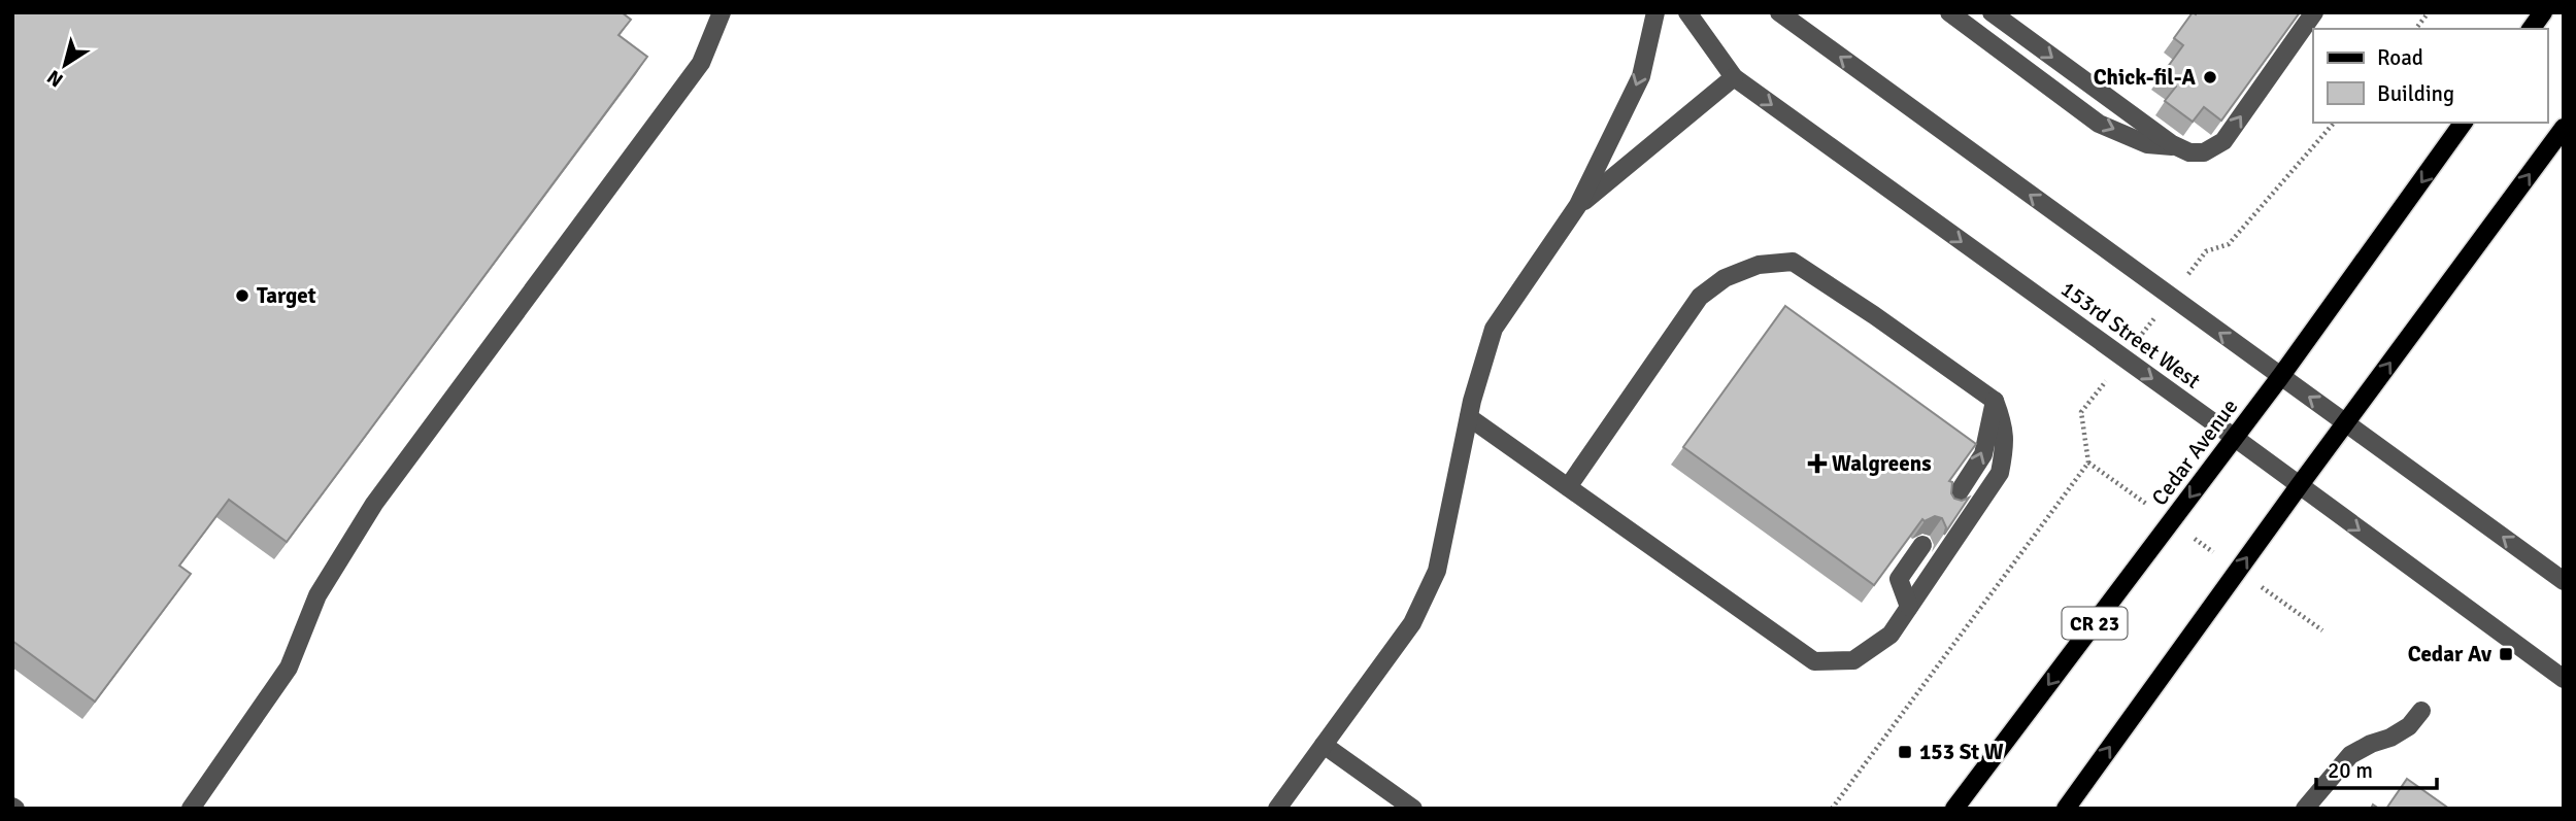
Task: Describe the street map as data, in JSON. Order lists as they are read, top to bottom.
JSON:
{
  "streets": {
    "main road": ["Cedar Avenue", "CR 23"],
    "street": ["153rd Street West"]
  },
  "crossings": [
    ["153rd Street West", "Cedar Avenue"]
  ],
  "places": {
    "other": ["Chick-fil-A", "Target"],
    "health": ["Walgreens"],
    "transit": ["Cedar Av", "153 St W"]
  },
  "legend": ["Road", "Building"],
  "scale_bar": "20 m",
  "north": "bottom left"
}
